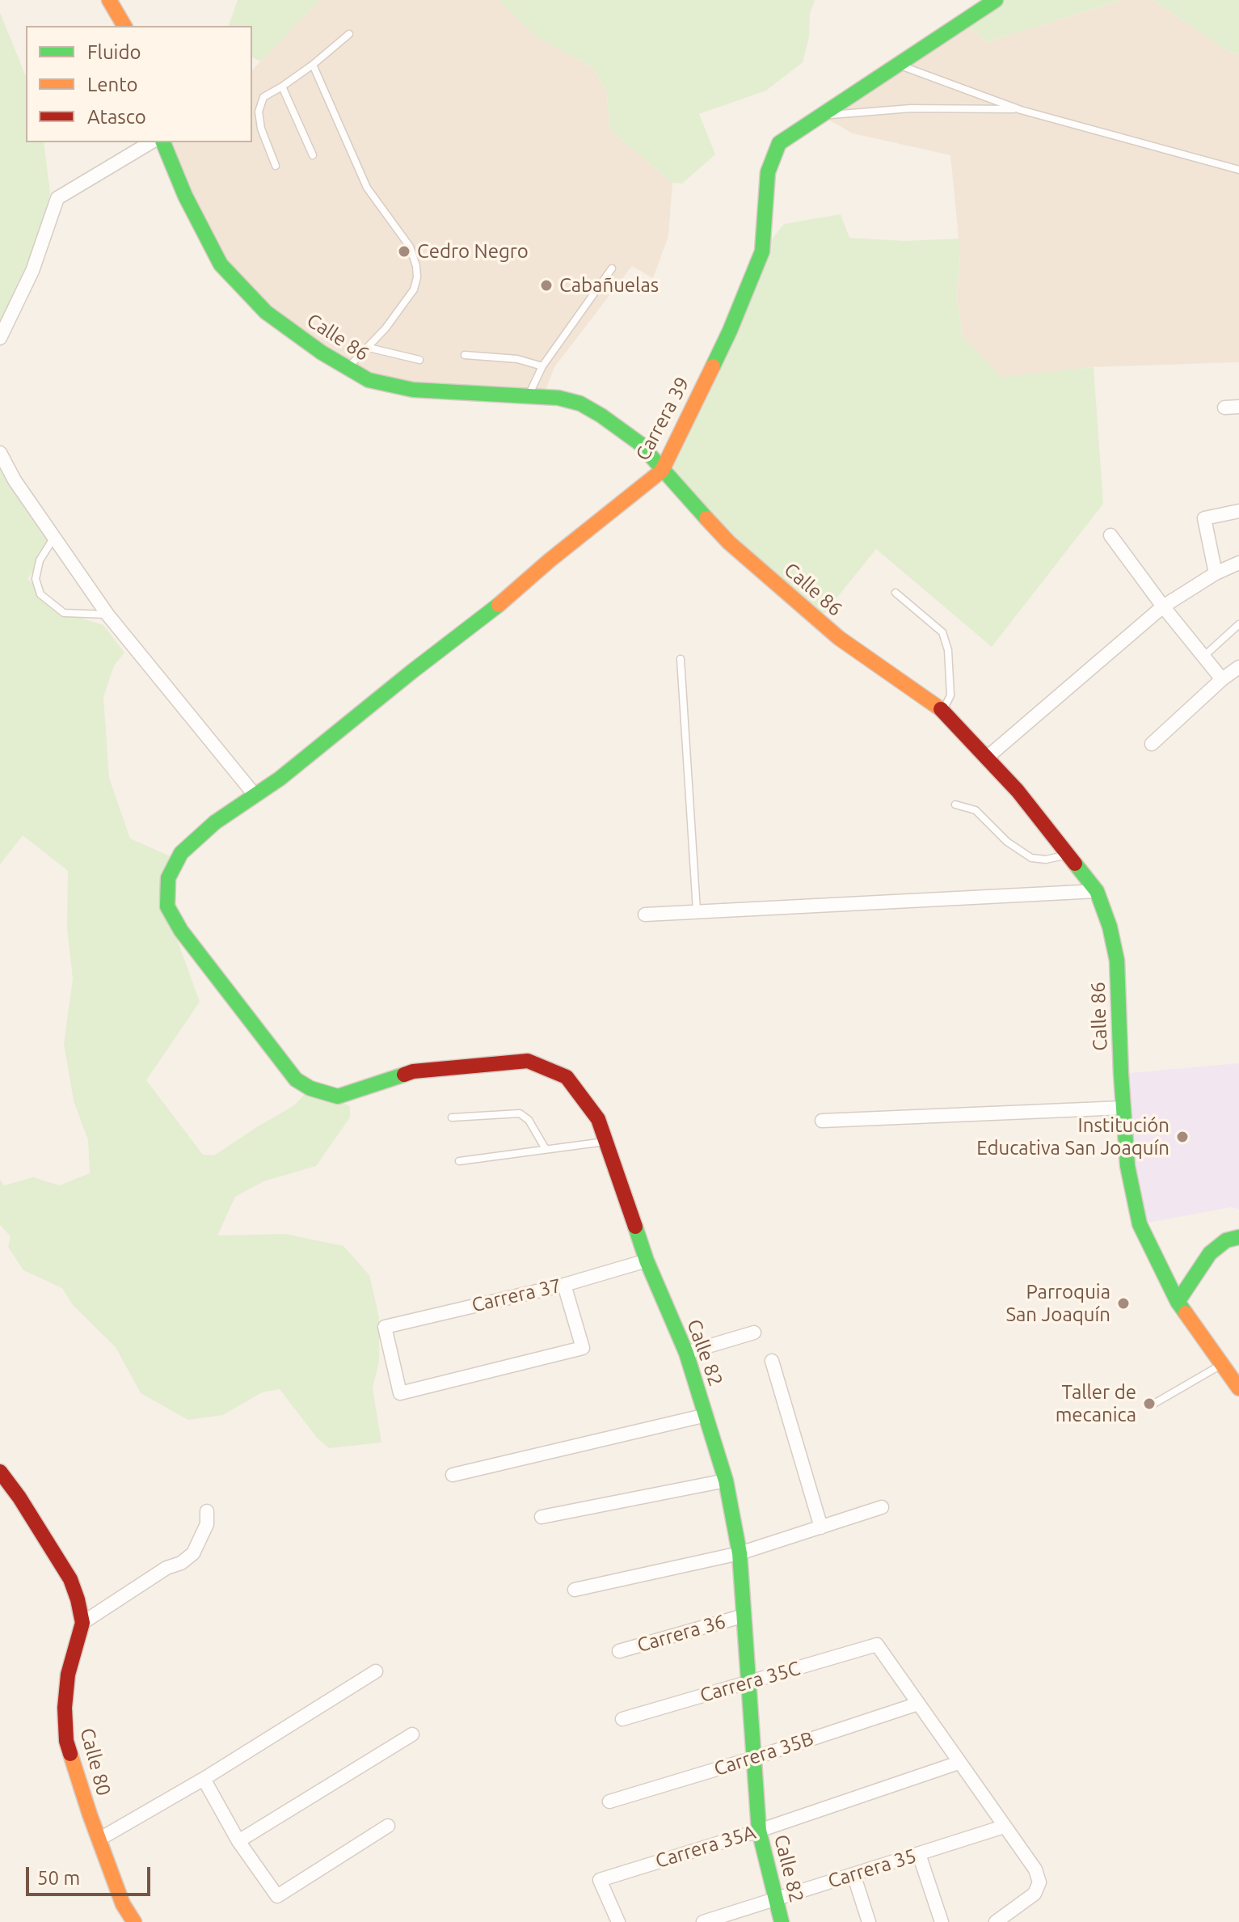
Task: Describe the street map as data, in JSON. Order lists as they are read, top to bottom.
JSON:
{
  "streets": {
    "street": [
      "Calle 86",
      "Carrera 39",
      "Carrera 37",
      "Calle 82",
      "Carrera 36",
      "Carrera 35C",
      "Carrera 35B",
      "Calle 80",
      "Carrera 35A",
      "Carrera 35"
    ]
  },
  "crossings": [
    ["Calle 86", "Carrera 39"],
    ["Carrera 39", "Calle 82"],
    ["Carrera 37", "Calle 82"],
    ["Calle 82", "Carrera 36"],
    ["Calle 82", "Carrera 35C"],
    ["Calle 82", "Carrera 35B"],
    ["Calle 82", "Carrera 35A"],
    ["Calle 82", "Carrera 35"],
    ["Carrera 35C", "Carrera 35B"]
  ],
  "places": [
    "Cedro Negro",
    "Cabañuelas",
    "Institución Educativa San Joaquín",
    "Parroquia San Joaquín",
    "Taller de mecanica"
  ],
  "legend": ["Fluido", "Lento", "Atasco"],
  "scale_bar": "50 m"
}
